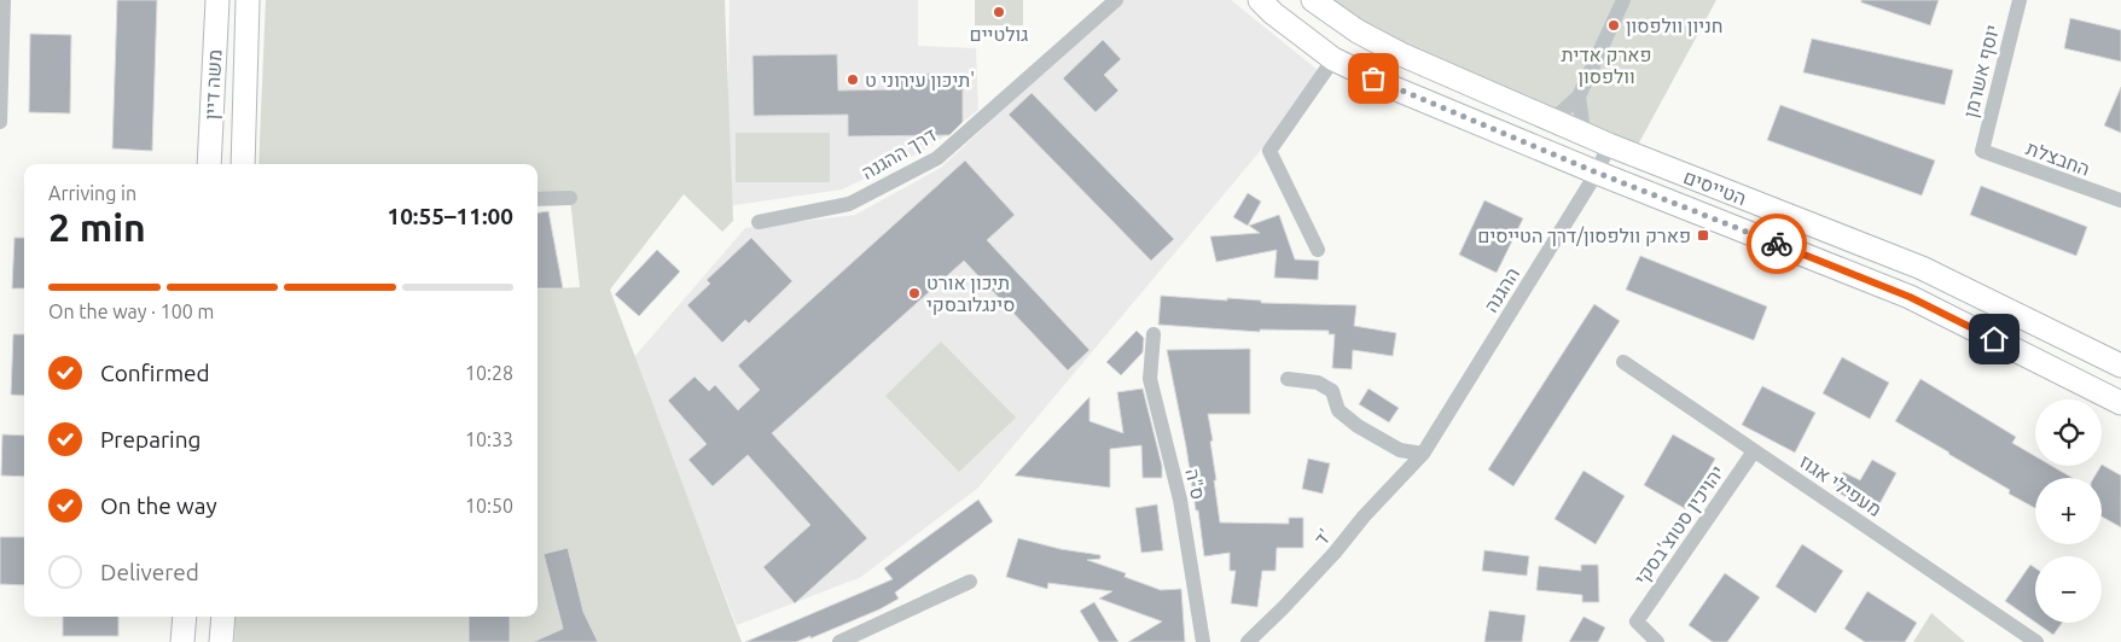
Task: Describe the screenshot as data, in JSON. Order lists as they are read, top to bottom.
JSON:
{
  "streets": {
    "main road": ["משה דיין", "הטייסים"],
    "street": [
      "יוסף אשרמן",
      "דרך ההגנה",
      "החבצלת",
      "ההגנה",
      "ס\"ה",
      "מעפילי אגוז",
      "יהויכין סטוצ'בסקי",
      "ד'"
    ]
  },
  "crossings": [
    ["יוסף אשרמן", "החבצלת"],
    ["הטייסים", "ההגנה"],
    ["ההגנה", "ד'"],
    ["מעפילי אגוז", "יהויכין סטוצ'בסקי"]
  ],
  "parks": ["פארק אדית וולפסון"],
  "places": {
    "other": [
      "גולטיים",
      "חניון וולפסון",
      "תיכון עירוני ט'",
      "תיכון אורט סינגלובסקי"
    ],
    "transit": ["פארק וולפסון/דרך הטייסים"]
  },
  "page": {
    "heading": ["2 min", "Arriving in", "10:55–11:00"],
    "bar": "On the way · 100 m",
    "list": [
      ["Confirmed", "10:28"],
      ["Preparing", "10:33"],
      ["On the way", "10:50"],
      "Delivered"
    ],
    "map_buttons": ["+", "−"]
  }
}
